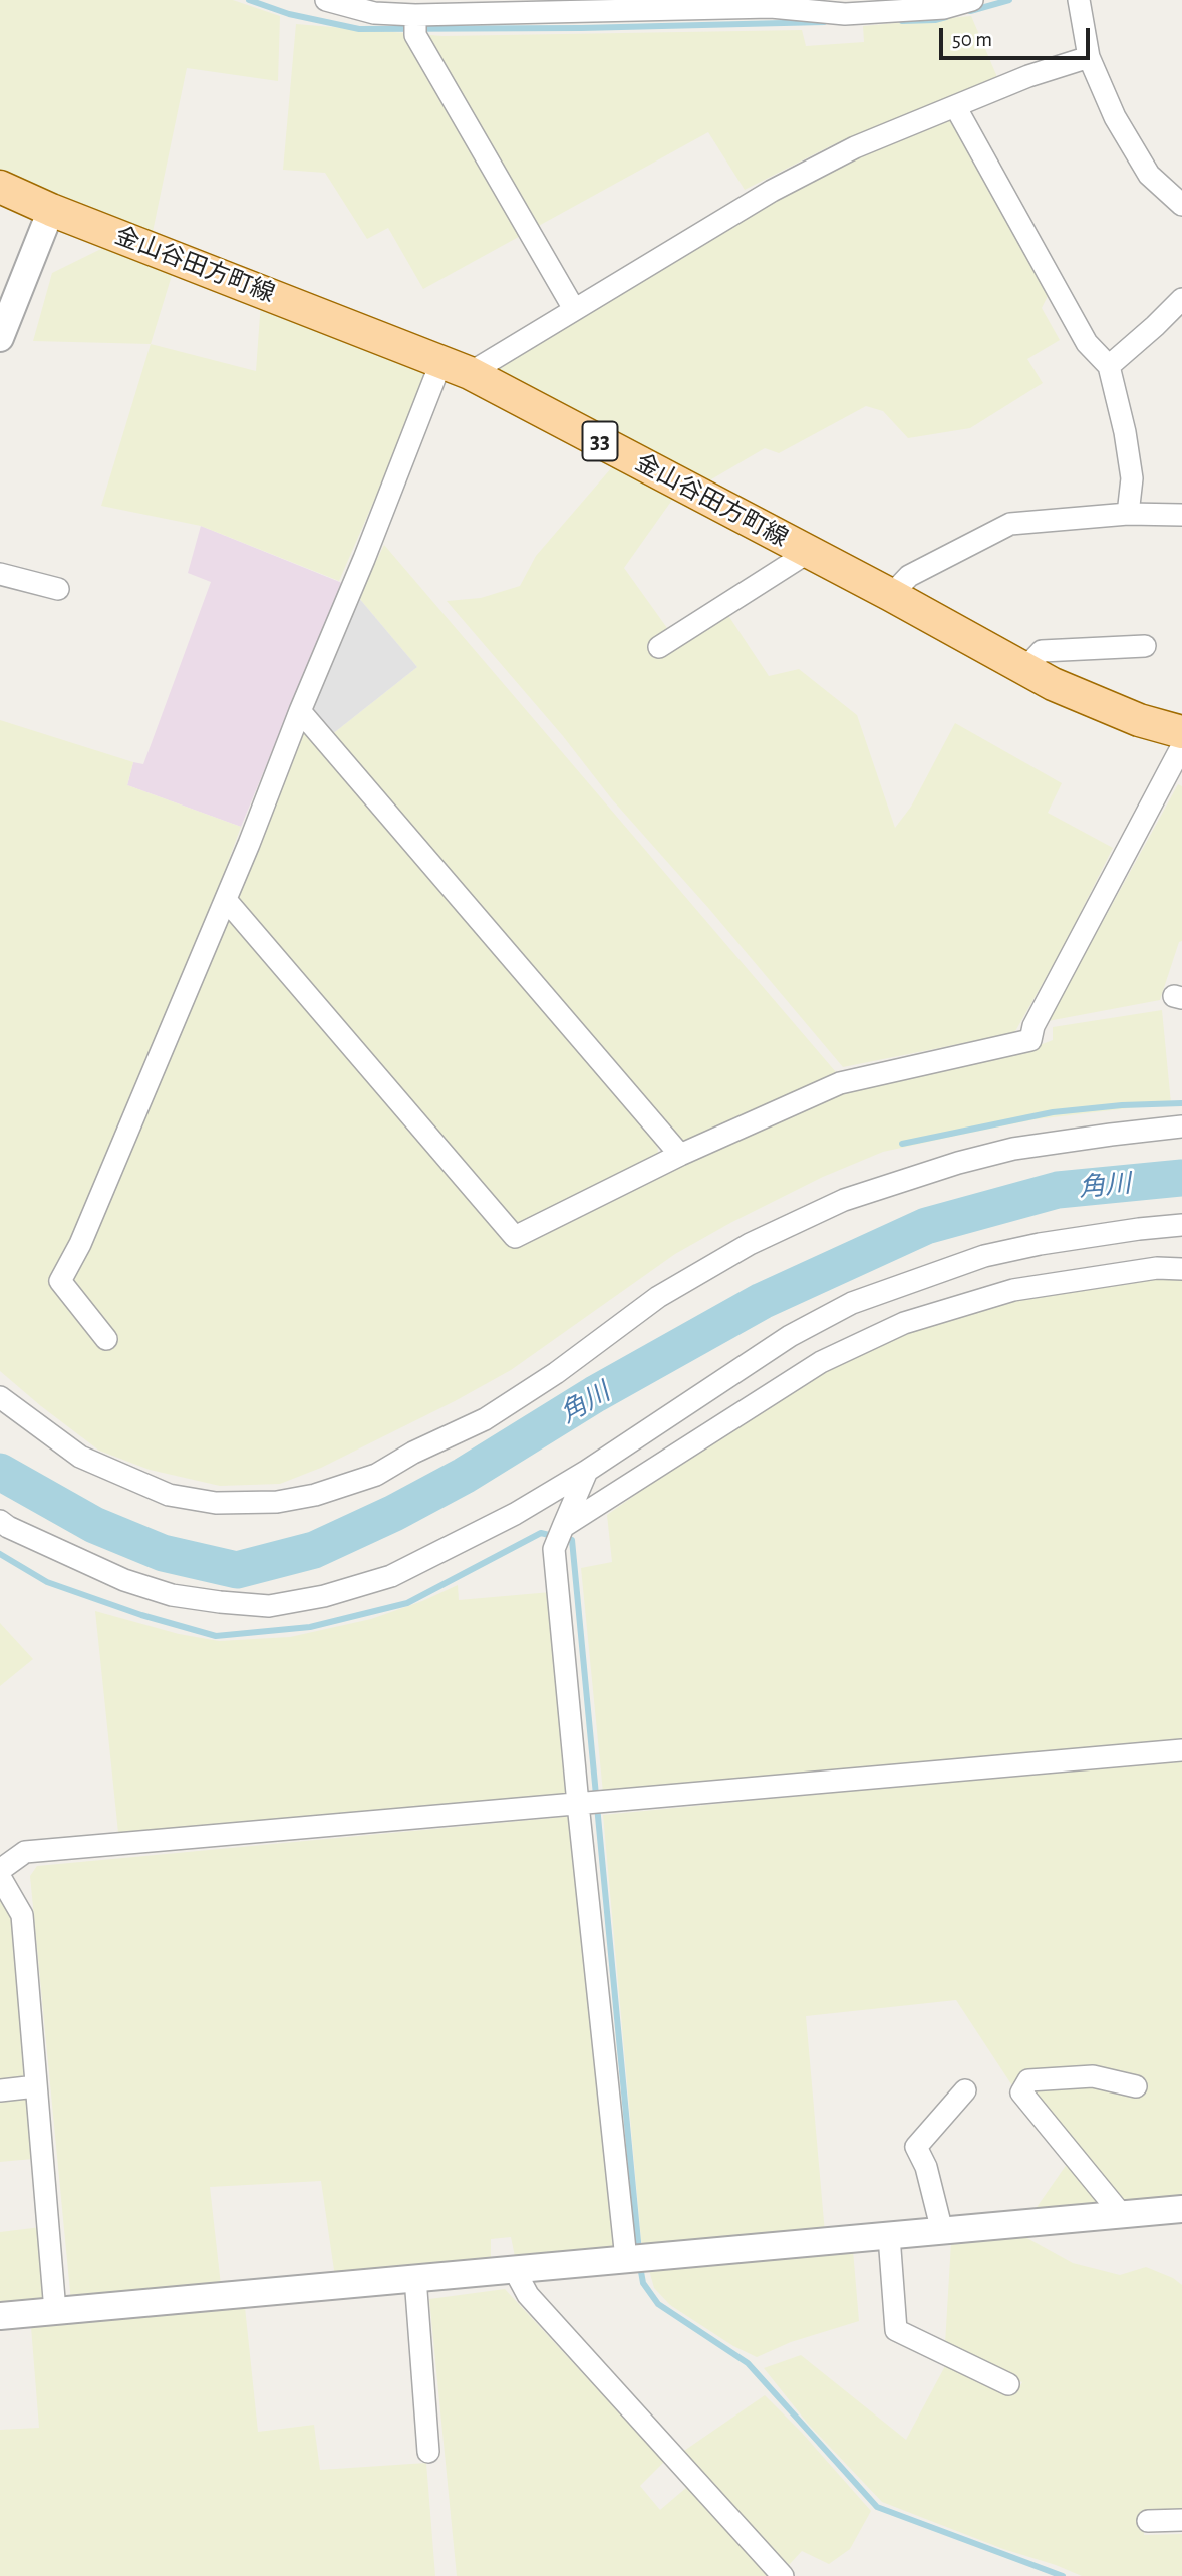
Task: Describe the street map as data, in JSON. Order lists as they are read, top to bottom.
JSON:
{
  "streets": {
    "main road": ["金山谷田方町線", "33"]
  },
  "water": ["角川"],
  "scale_bar": "50 m"
}
